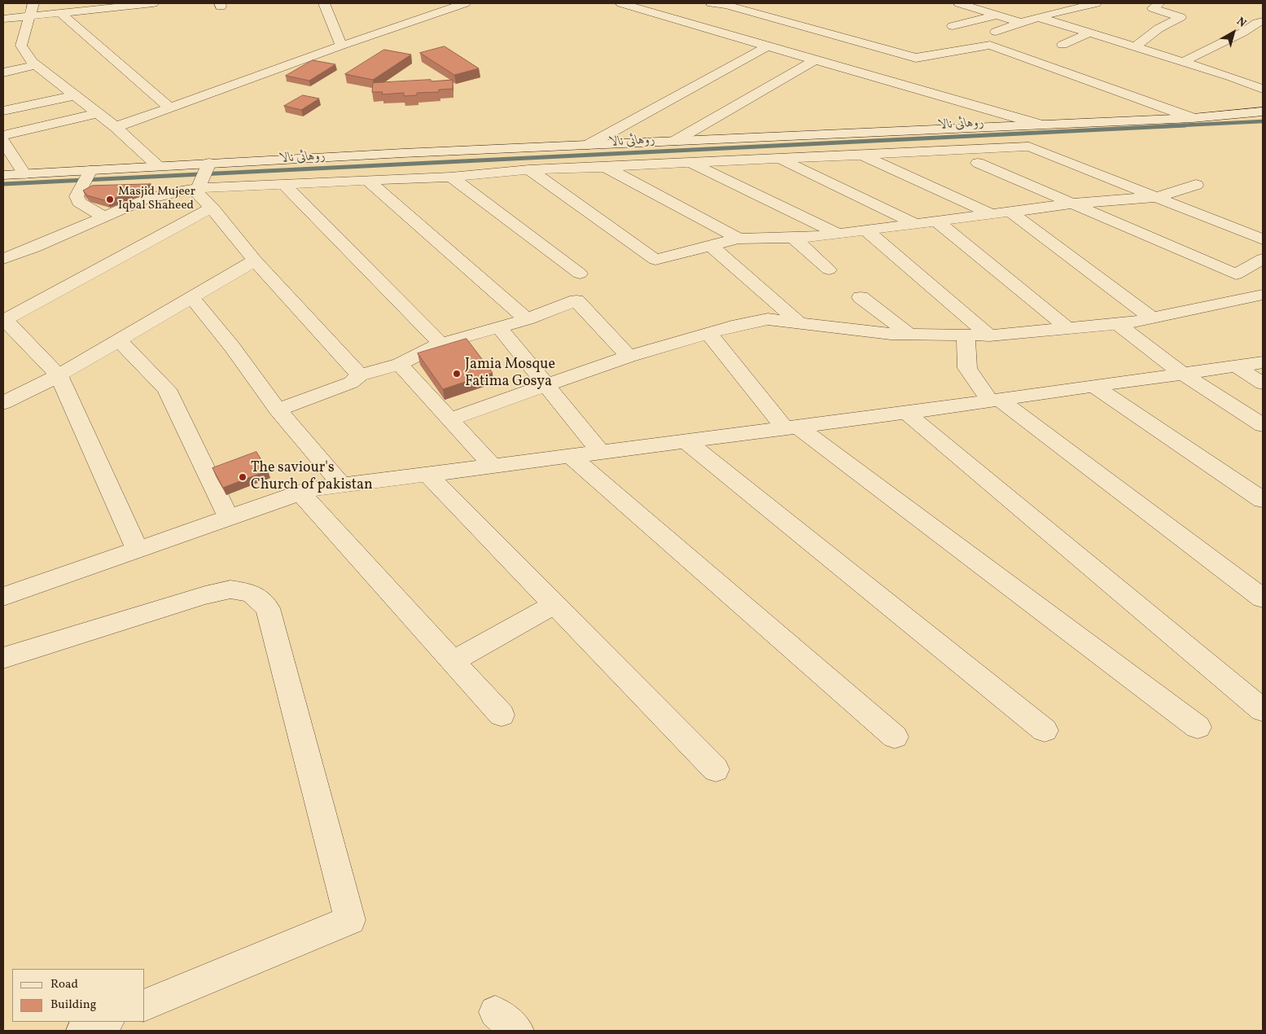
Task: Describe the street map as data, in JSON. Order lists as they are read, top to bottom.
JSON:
{
  "water": ["روہائی نالا"],
  "places": ["Masjid Mujeer Iqbal Shaheed", "Jamia Mosque Fatima Gosya", "The saviour's Church of pakistan"],
  "legend": ["Road", "Building"],
  "north": "top right"
}
